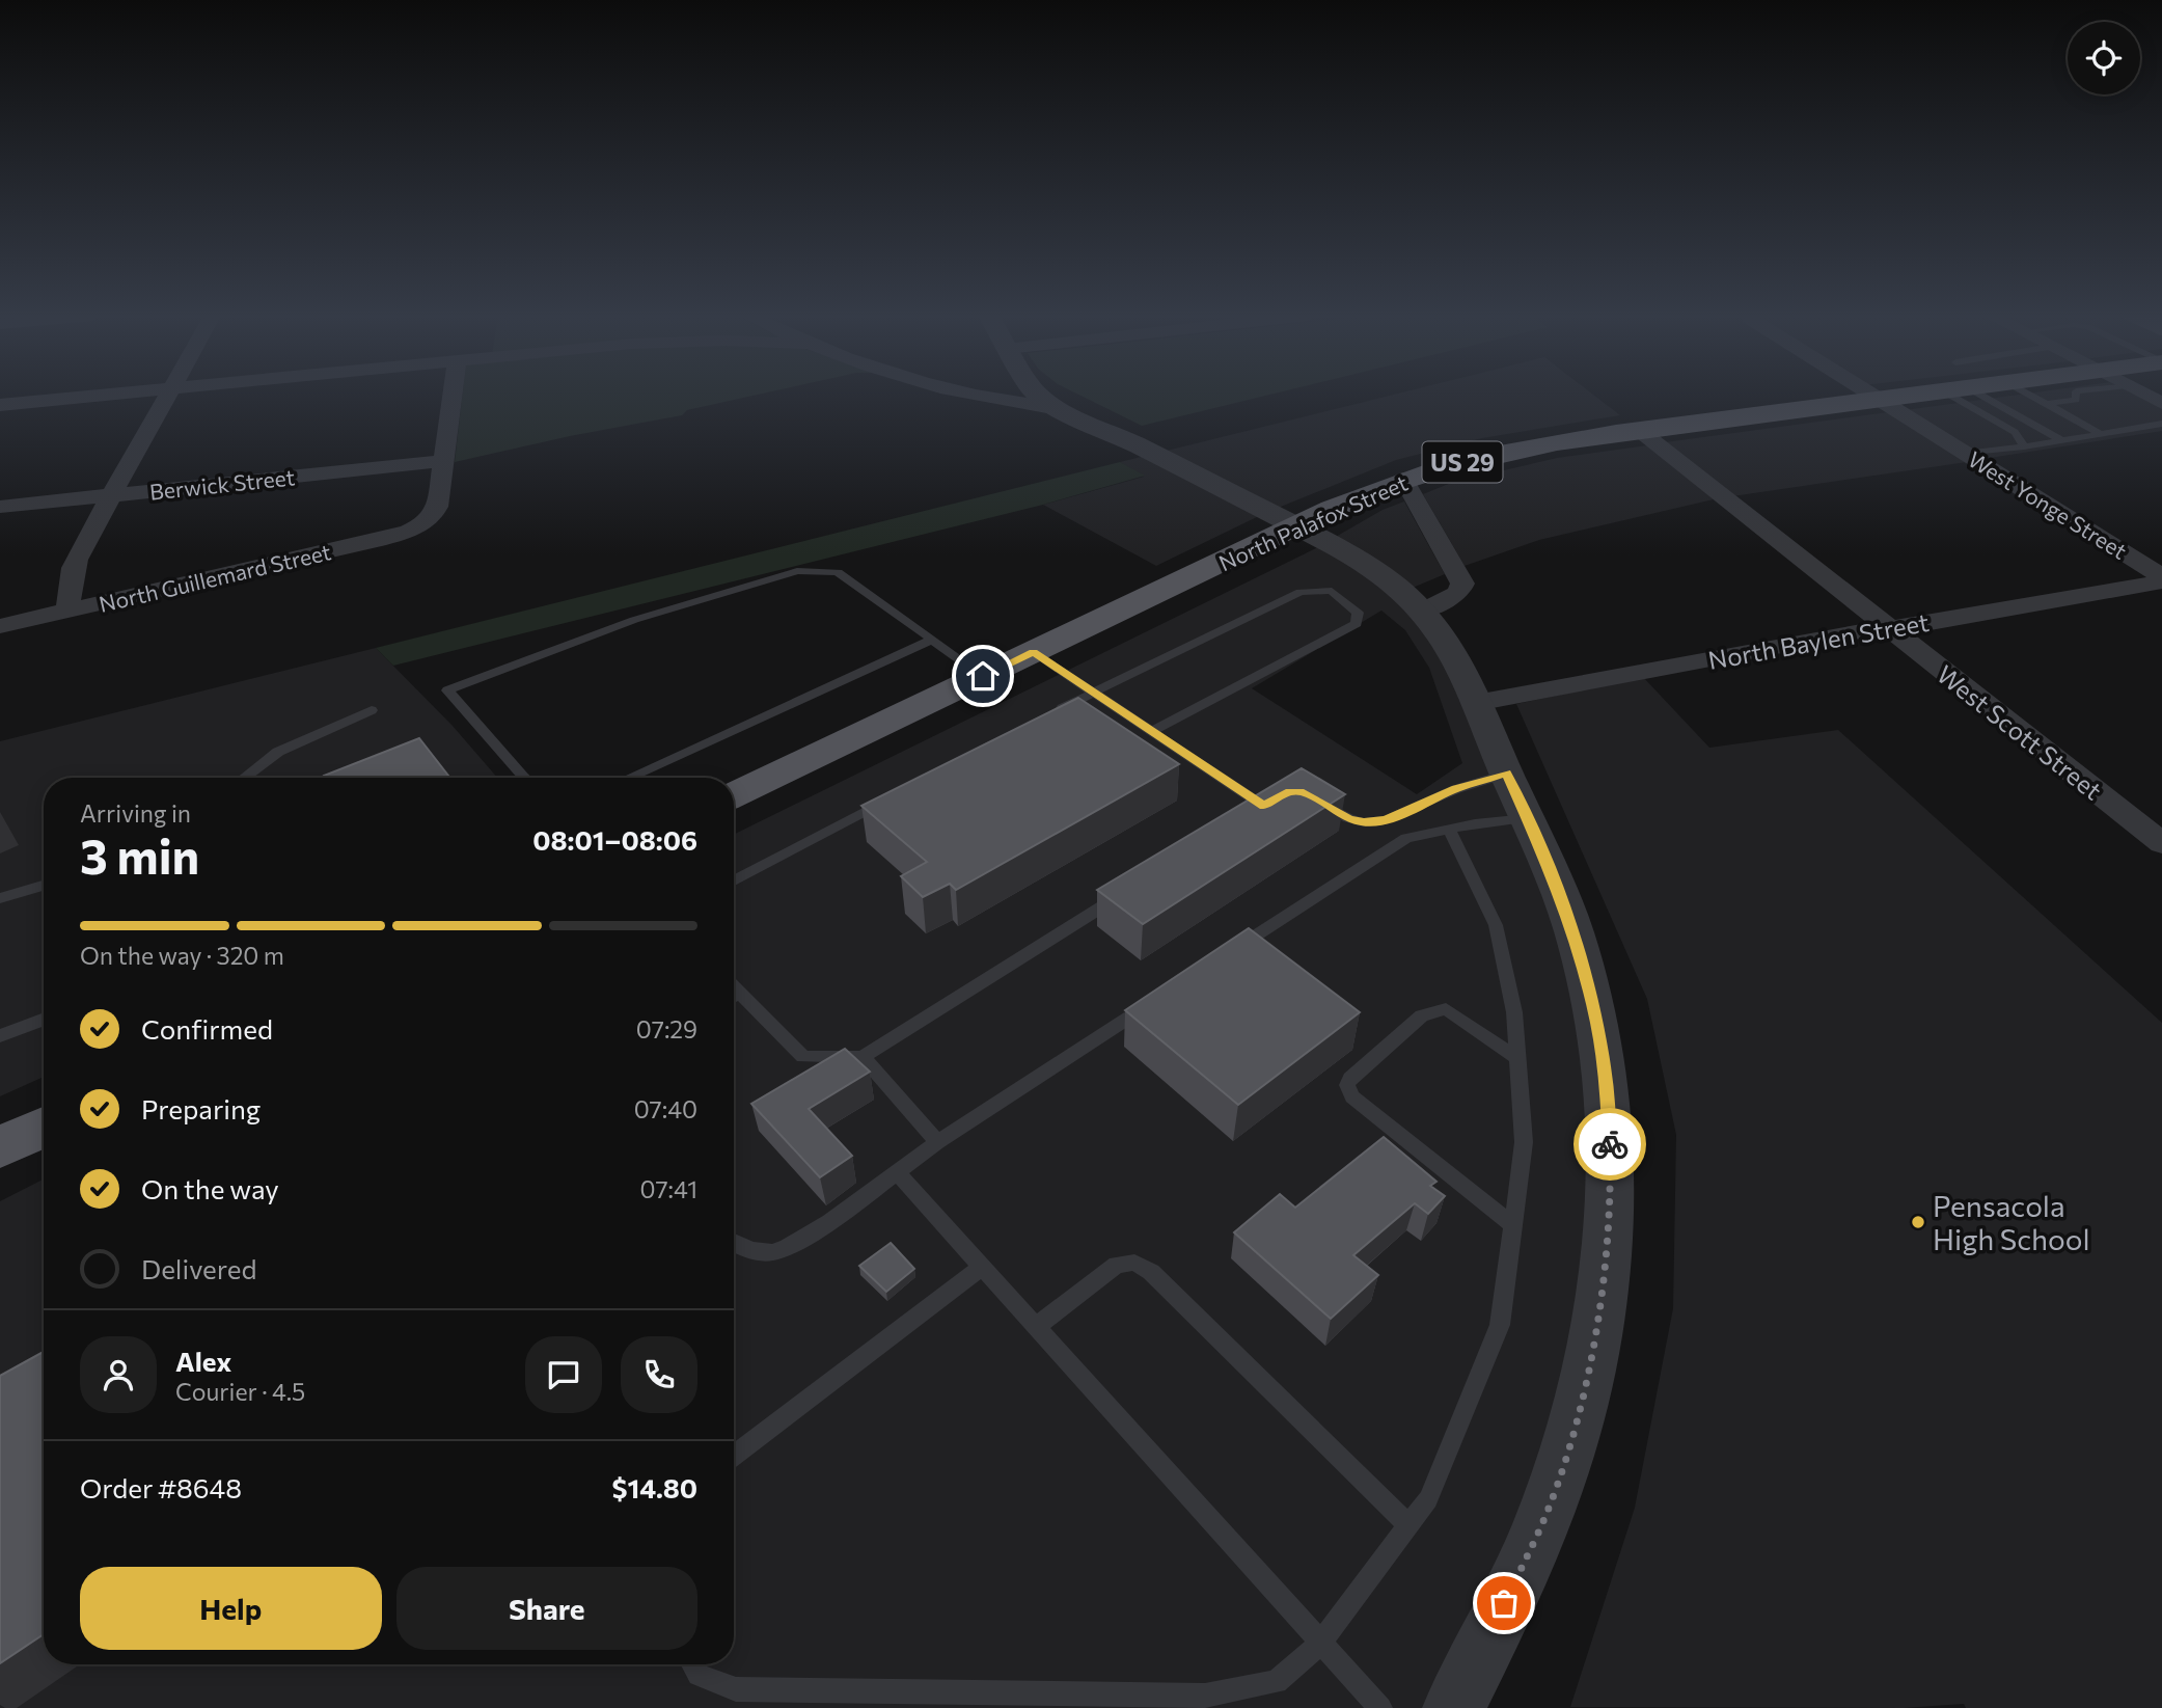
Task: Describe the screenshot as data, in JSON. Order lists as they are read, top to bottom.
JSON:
{
  "streets": {
    "main road": ["US 29", "North Palafox Street"],
    "street": [
      "Berwick Street",
      "West Yonge Street",
      "North Guillemard Street",
      "North Baylen Street",
      "West Scott Street"
    ]
  },
  "crossings": [
    ["Berwick Street", "North Guillemard Street"],
    ["West Yonge Street", "North Palafox Street"],
    ["North Palafox Street", "West Scott Street"],
    ["North Baylen Street", "West Scott Street"]
  ],
  "places": ["Pensacola High School"],
  "page": {
    "heading": ["3 min", "Arriving in", "08:01–08:06"],
    "panel": [
      "Alex",
      "Courier · 4.5",
      "Order #8648",
      "$14.80"
    ],
    "bar": "On the way · 320 m",
    "list": [
      ["Confirmed", "07:29"],
      ["Preparing", "07:40"],
      ["On the way", "07:41"],
      "Delivered"
    ],
    "buttons": ["Help", "Share"]
  }
}
